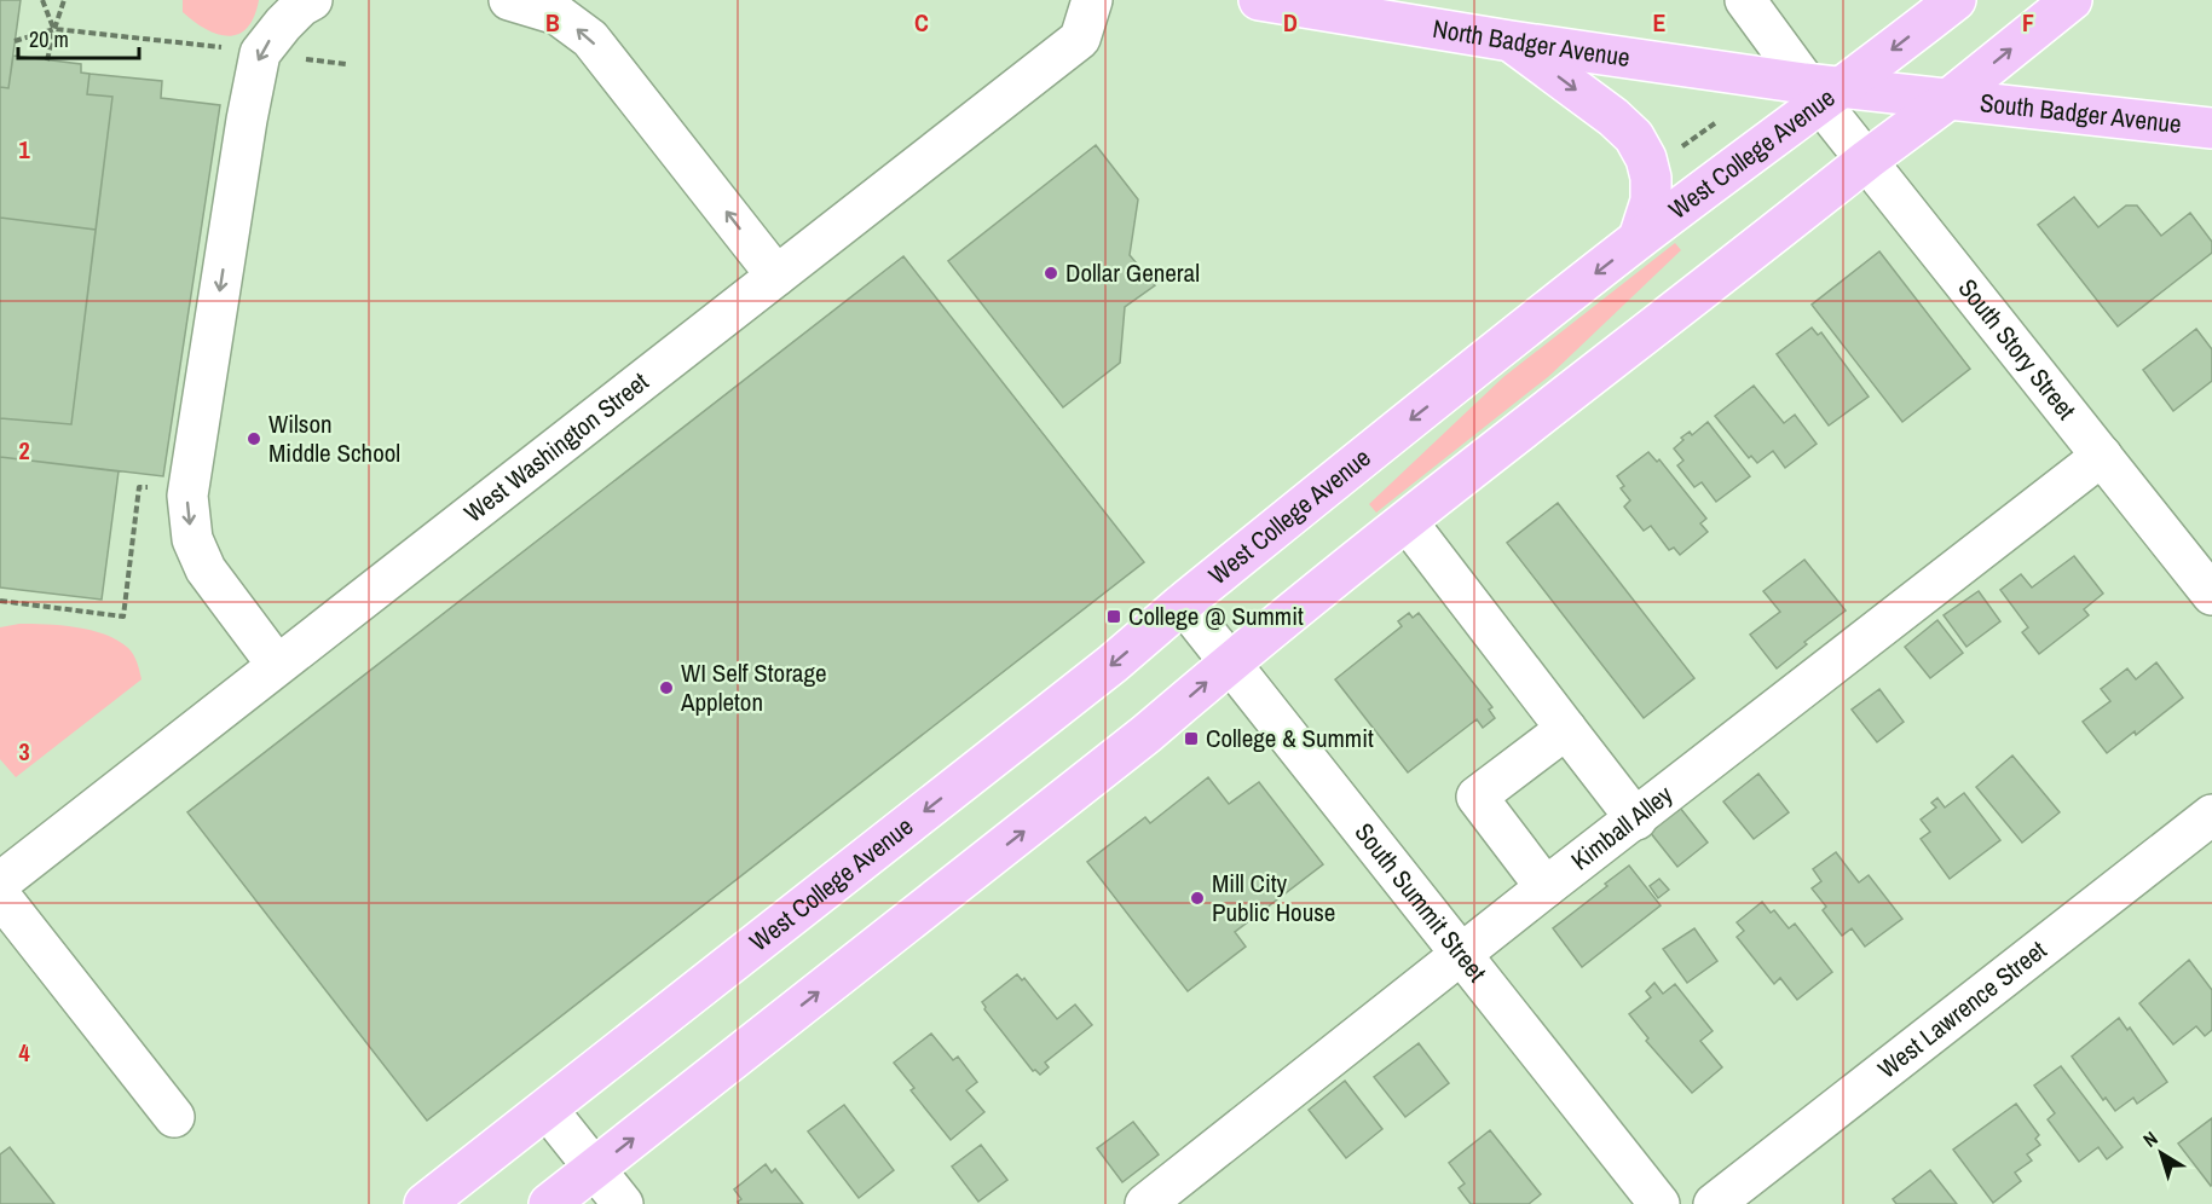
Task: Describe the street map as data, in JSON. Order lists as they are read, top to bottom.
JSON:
{
  "streets": {
    "main road": ["North Badger Avenue", "South Badger Avenue", "West College Avenue"],
    "street": [
      "South Story Street",
      "West Washington Street",
      "Kimball Alley",
      "South Summit Street",
      "West Lawrence Street"
    ]
  },
  "crossings": [
    ["North Badger Avenue", "South Badger Avenue"],
    ["North Badger Avenue", "West College Avenue"],
    ["North Badger Avenue", "South Story Street"],
    ["West College Avenue", "South Story Street"],
    ["West College Avenue", "South Summit Street"],
    ["South Story Street", "Kimball Alley"],
    ["Kimball Alley", "South Summit Street"]
  ],
  "places": {
    "other": [
      "Dollar General",
      "Wilson Middle School",
      "WI Self Storage Appleton",
      "Mill City Public House"
    ],
    "transit": ["College @ Summit", "College & Summit"]
  },
  "scale_bar": "20 m",
  "north": "top left",
  "grid": {
    "columns": [
      "B",
      "C",
      "D",
      "E",
      "F"
    ],
    "rows": [
      "1",
      "2",
      "3",
      "4"
    ]
  }
}
